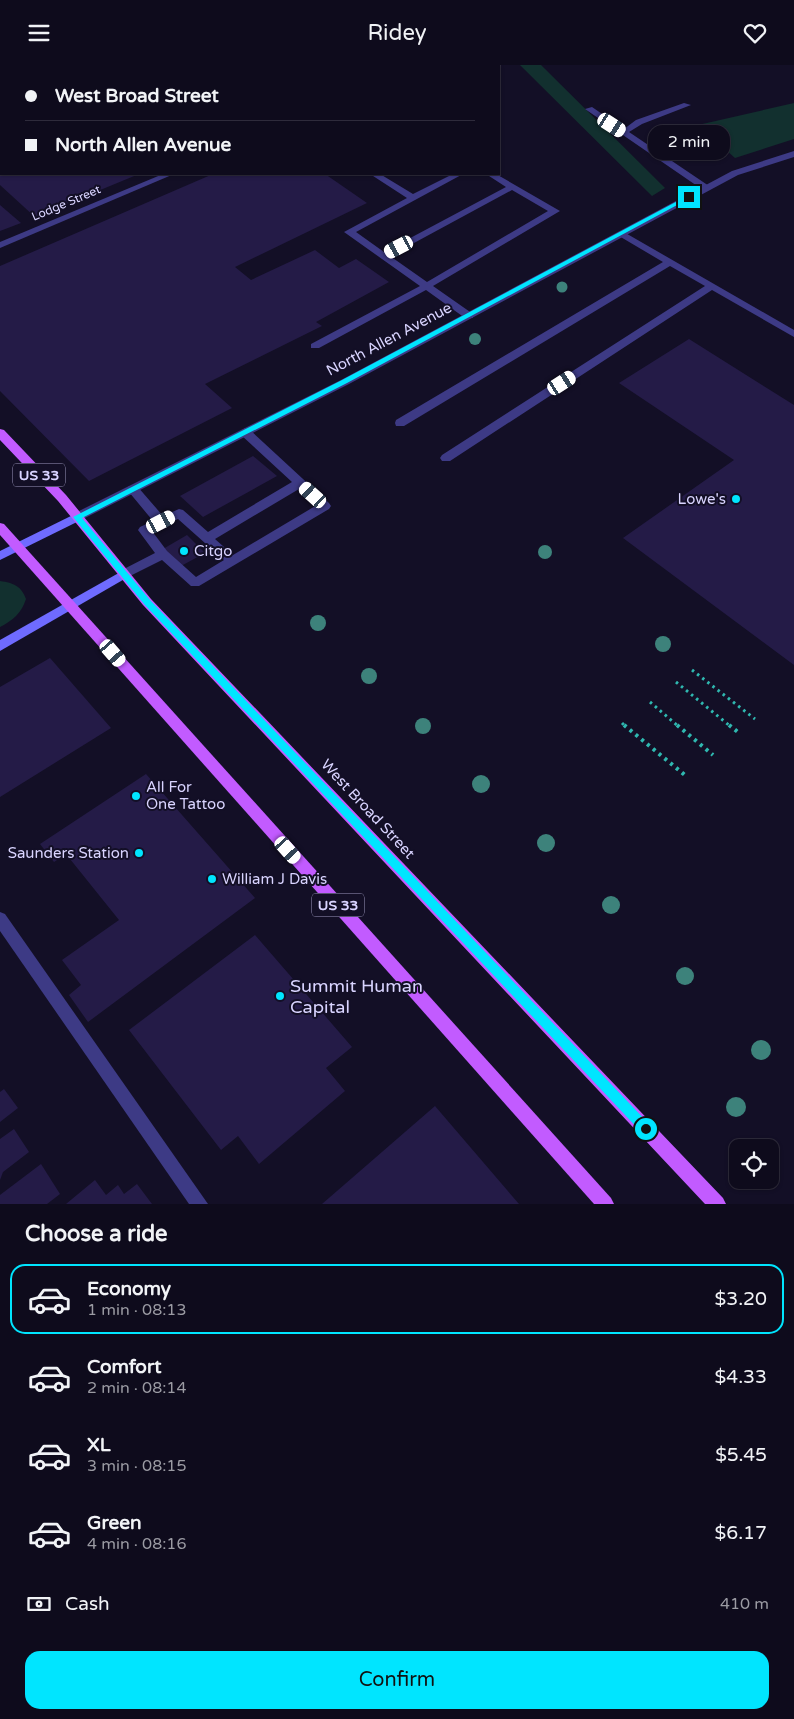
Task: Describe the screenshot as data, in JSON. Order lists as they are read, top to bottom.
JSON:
{
  "streets": {
    "main road": ["US 33", "West Broad Street"],
    "street": ["Lodge Street", "North Allen Avenue"]
  },
  "crossings": [
    ["North Allen Avenue", "US 33"],
    ["North Allen Avenue", "West Broad Street"]
  ],
  "places": [
    "Lowe's",
    "Citgo",
    "All For One Tattoo",
    "Saunders Station",
    "William J Davis",
    "Summit Human Capital"
  ],
  "page": {
    "header": "Ridey",
    "banner": ["West Broad Street", "North Allen Avenue"],
    "bubble": "2 min",
    "heading": "Choose a ride",
    "list": [
      {
        "name": "Economy",
        "note": "1 min · 08:13",
        "value": "$3.20"
      },
      {
        "name": "Comfort",
        "note": "2 min · 08:14",
        "value": "$4.33"
      },
      {
        "name": "XL",
        "note": "3 min · 08:15",
        "value": "$5.45"
      },
      {
        "name": "Green",
        "note": "4 min · 08:16",
        "value": "$6.17"
      }
    ],
    "pay": ["Cash", "410 m"],
    "buttons": "Confirm"
  }
}
